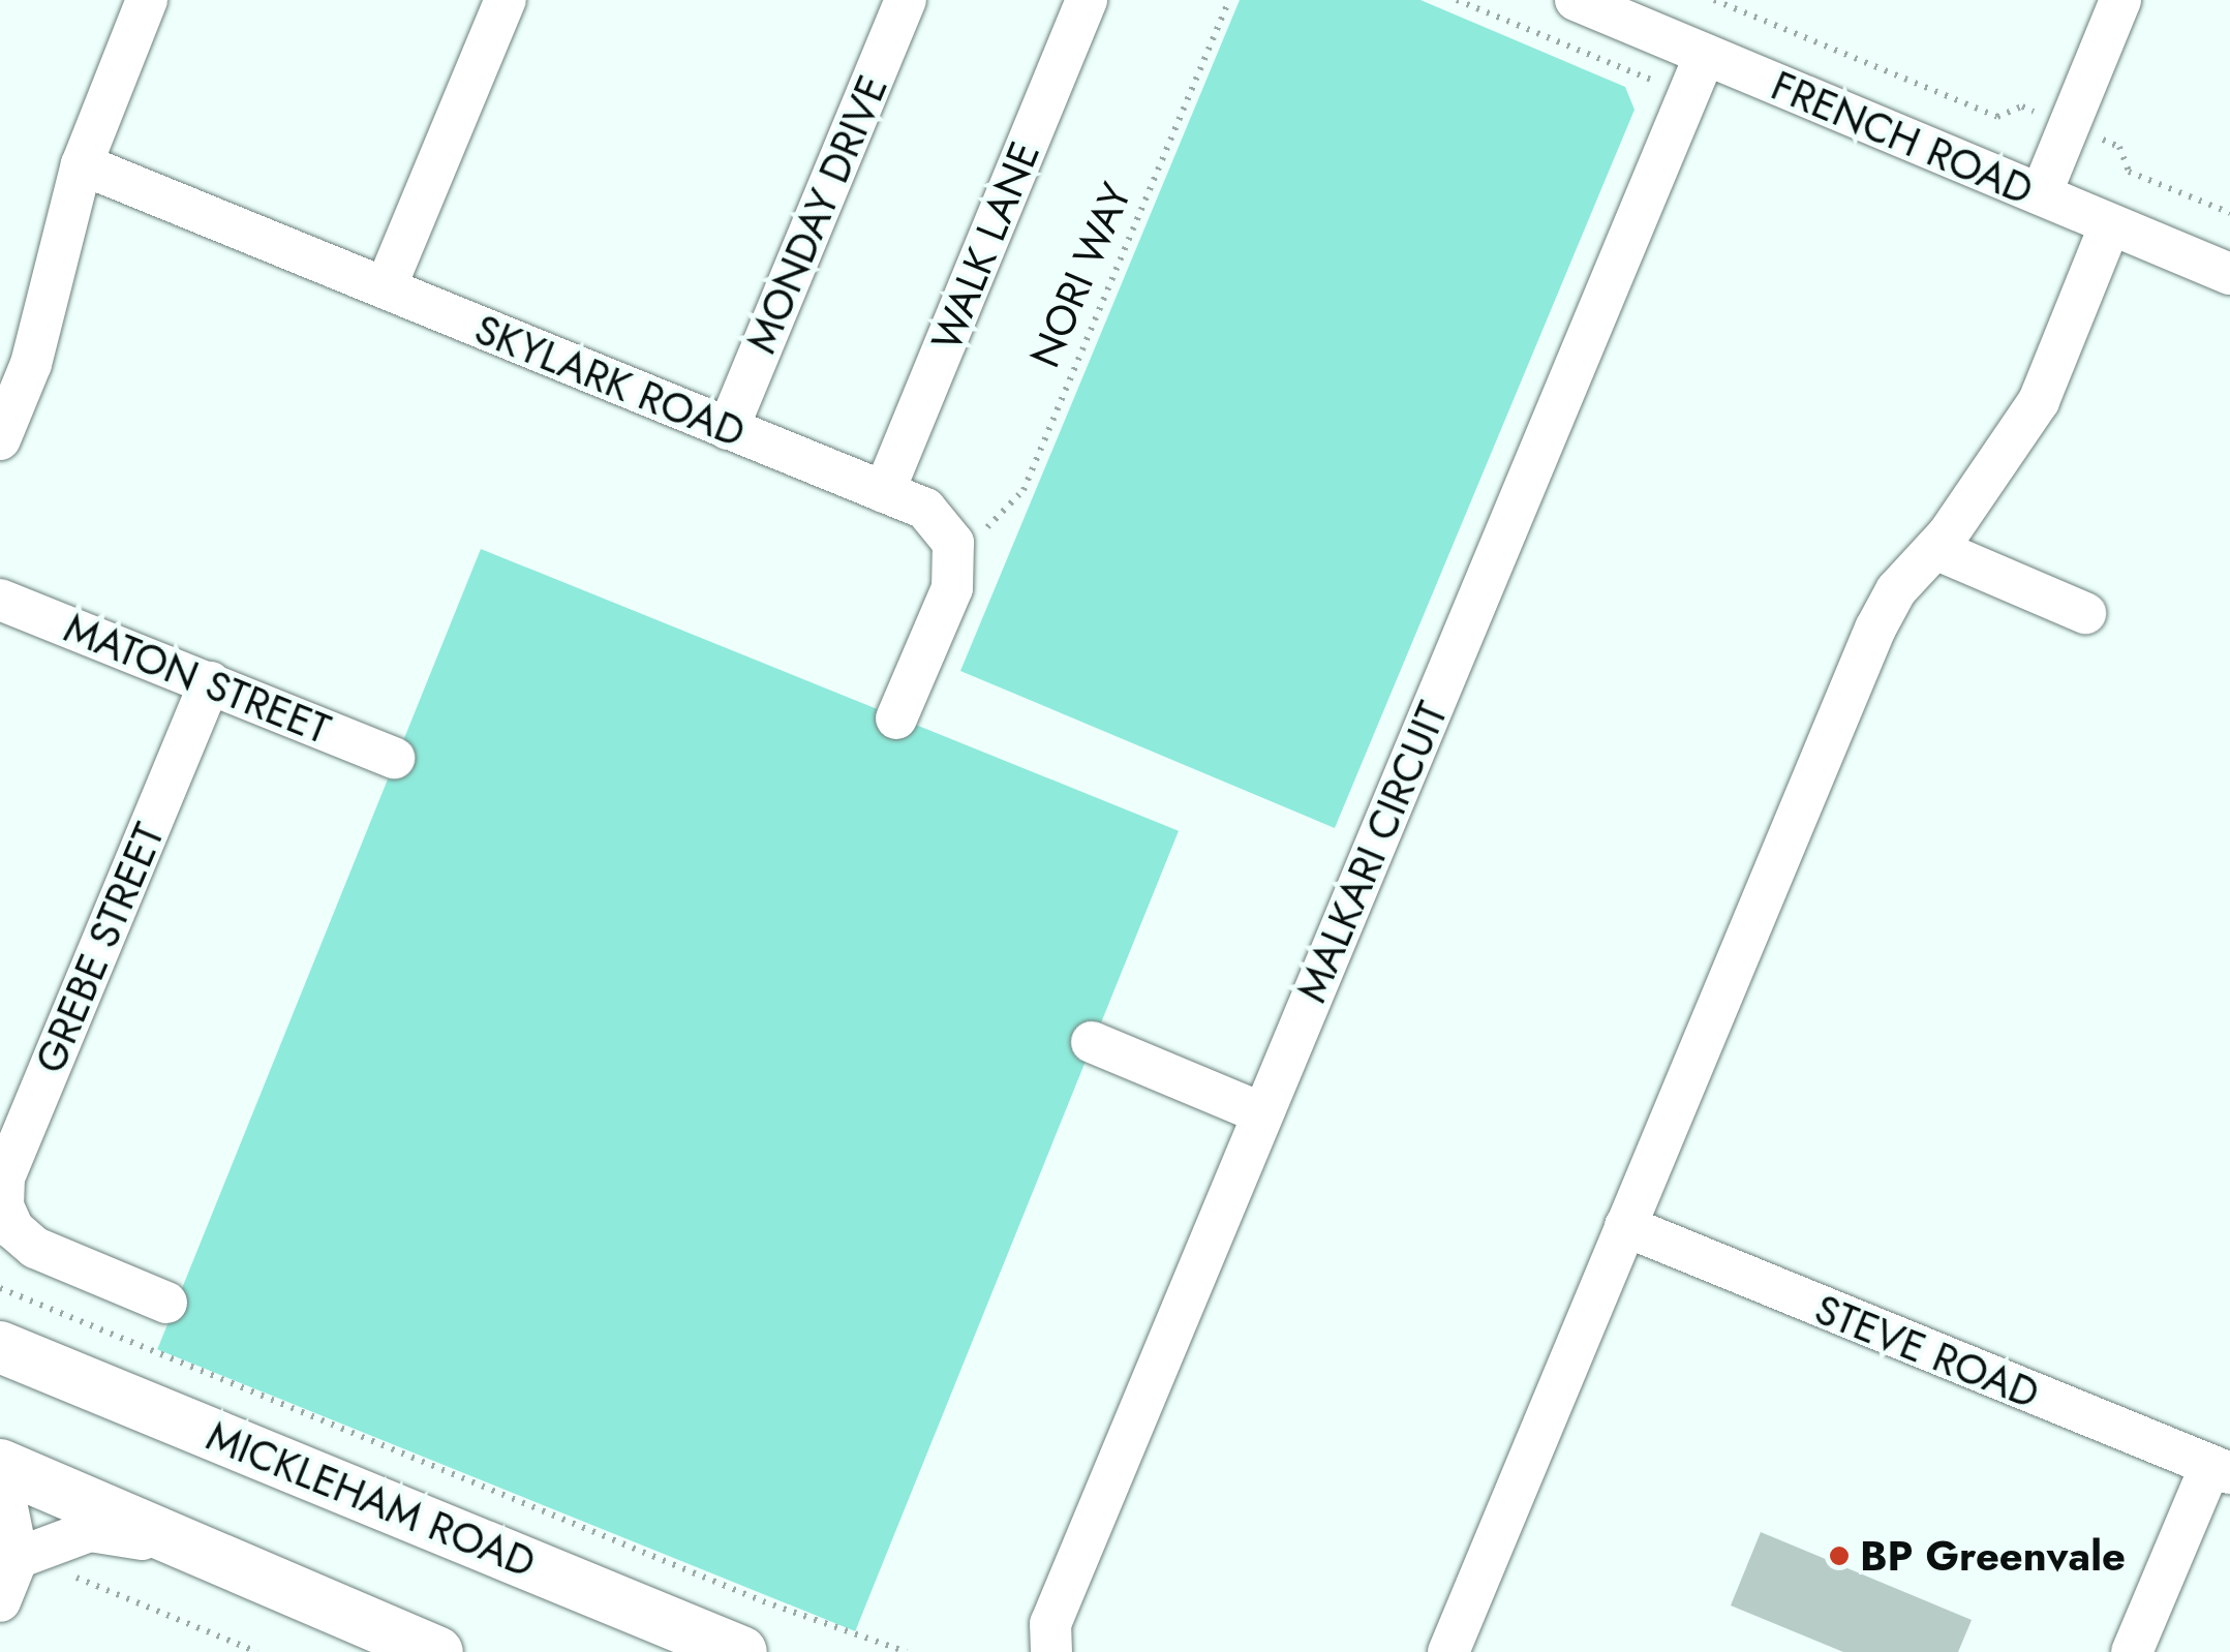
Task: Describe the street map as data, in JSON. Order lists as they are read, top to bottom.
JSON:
{
  "streets": {
    "main road": ["MICKLEHAM ROAD"],
    "street": [
      "FRENCH ROAD",
      "MONDAY DRIVE",
      "WALK LANE",
      "SKYLARK ROAD",
      "MATON STREET",
      "MALKARI CIRCUIT",
      "GREBE STREET",
      "STEVE ROAD"
    ],
    "path": ["NORI WAY"]
  },
  "crossings": [
    ["FRENCH ROAD", "MALKARI CIRCUIT"],
    ["MONDAY DRIVE", "SKYLARK ROAD"],
    ["WALK LANE", "SKYLARK ROAD"],
    ["NORI WAY", "SKYLARK ROAD"],
    ["MATON STREET", "GREBE STREET"]
  ],
  "places": ["BP Greenvale"]
}
